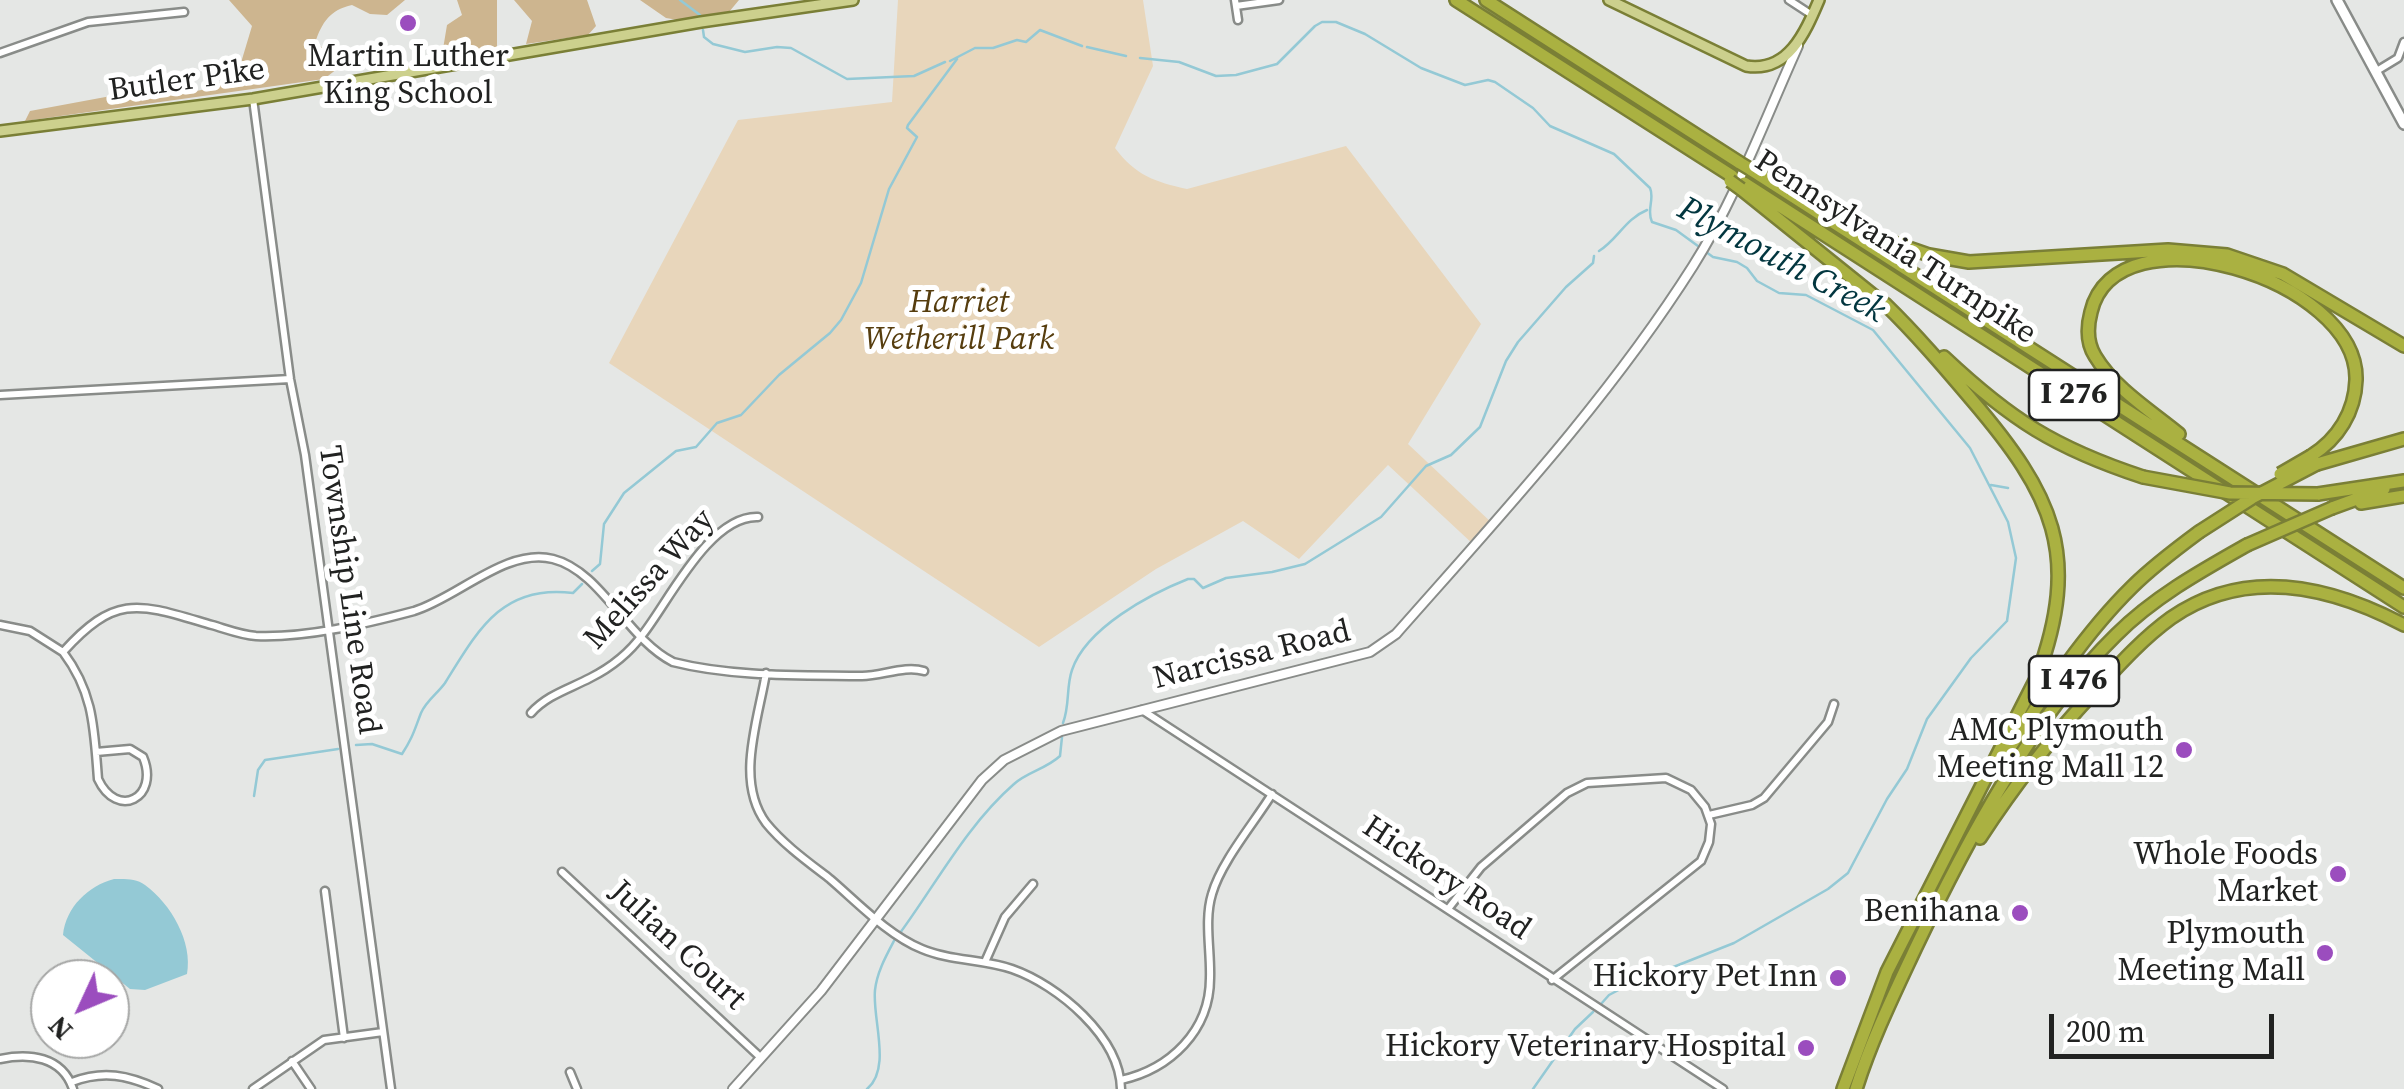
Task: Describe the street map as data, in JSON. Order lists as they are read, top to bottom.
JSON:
{
  "streets": {
    "highway": ["Pennsylvania Turnpike", "I 276", "I 476"],
    "main road": ["Butler Pike"],
    "street": [
      "Melissa Way",
      "Township Line Road",
      "Narcissa Road",
      "Hickory Road",
      "Julian Court"
    ]
  },
  "crossings": [
    ["Butler Pike", "Township Line Road"],
    ["Narcissa Road", "Hickory Road"],
    ["Narcissa Road", "Julian Court"]
  ],
  "water": ["Plymouth Creek"],
  "parks": ["Harriet Wetherill Park"],
  "places": [
    "Martin Luther King School",
    "AMC Plymouth Meeting Mall 12",
    "Whole Foods Market",
    "Benihana",
    "Plymouth Meeting Mall",
    "Hickory Pet Inn",
    "Hickory Veterinary Hospital"
  ],
  "scale_bar": "200 m",
  "north": "bottom left"
}
